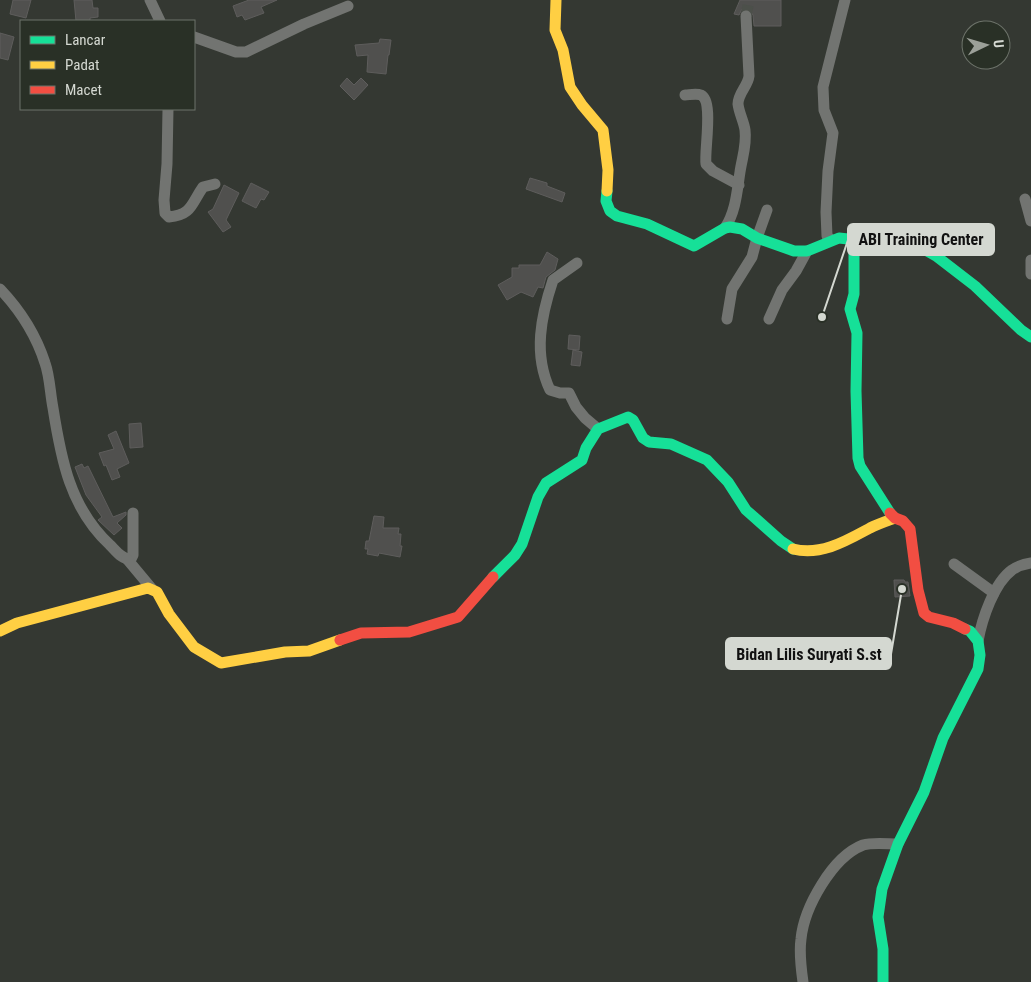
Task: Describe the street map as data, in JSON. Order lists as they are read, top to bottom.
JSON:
{
  "places": ["ABI Training Center", "Bidan Lilis Suryati S.st"],
  "legend": ["Lancar", "Padat", "Macet"],
  "north": "right"
}
